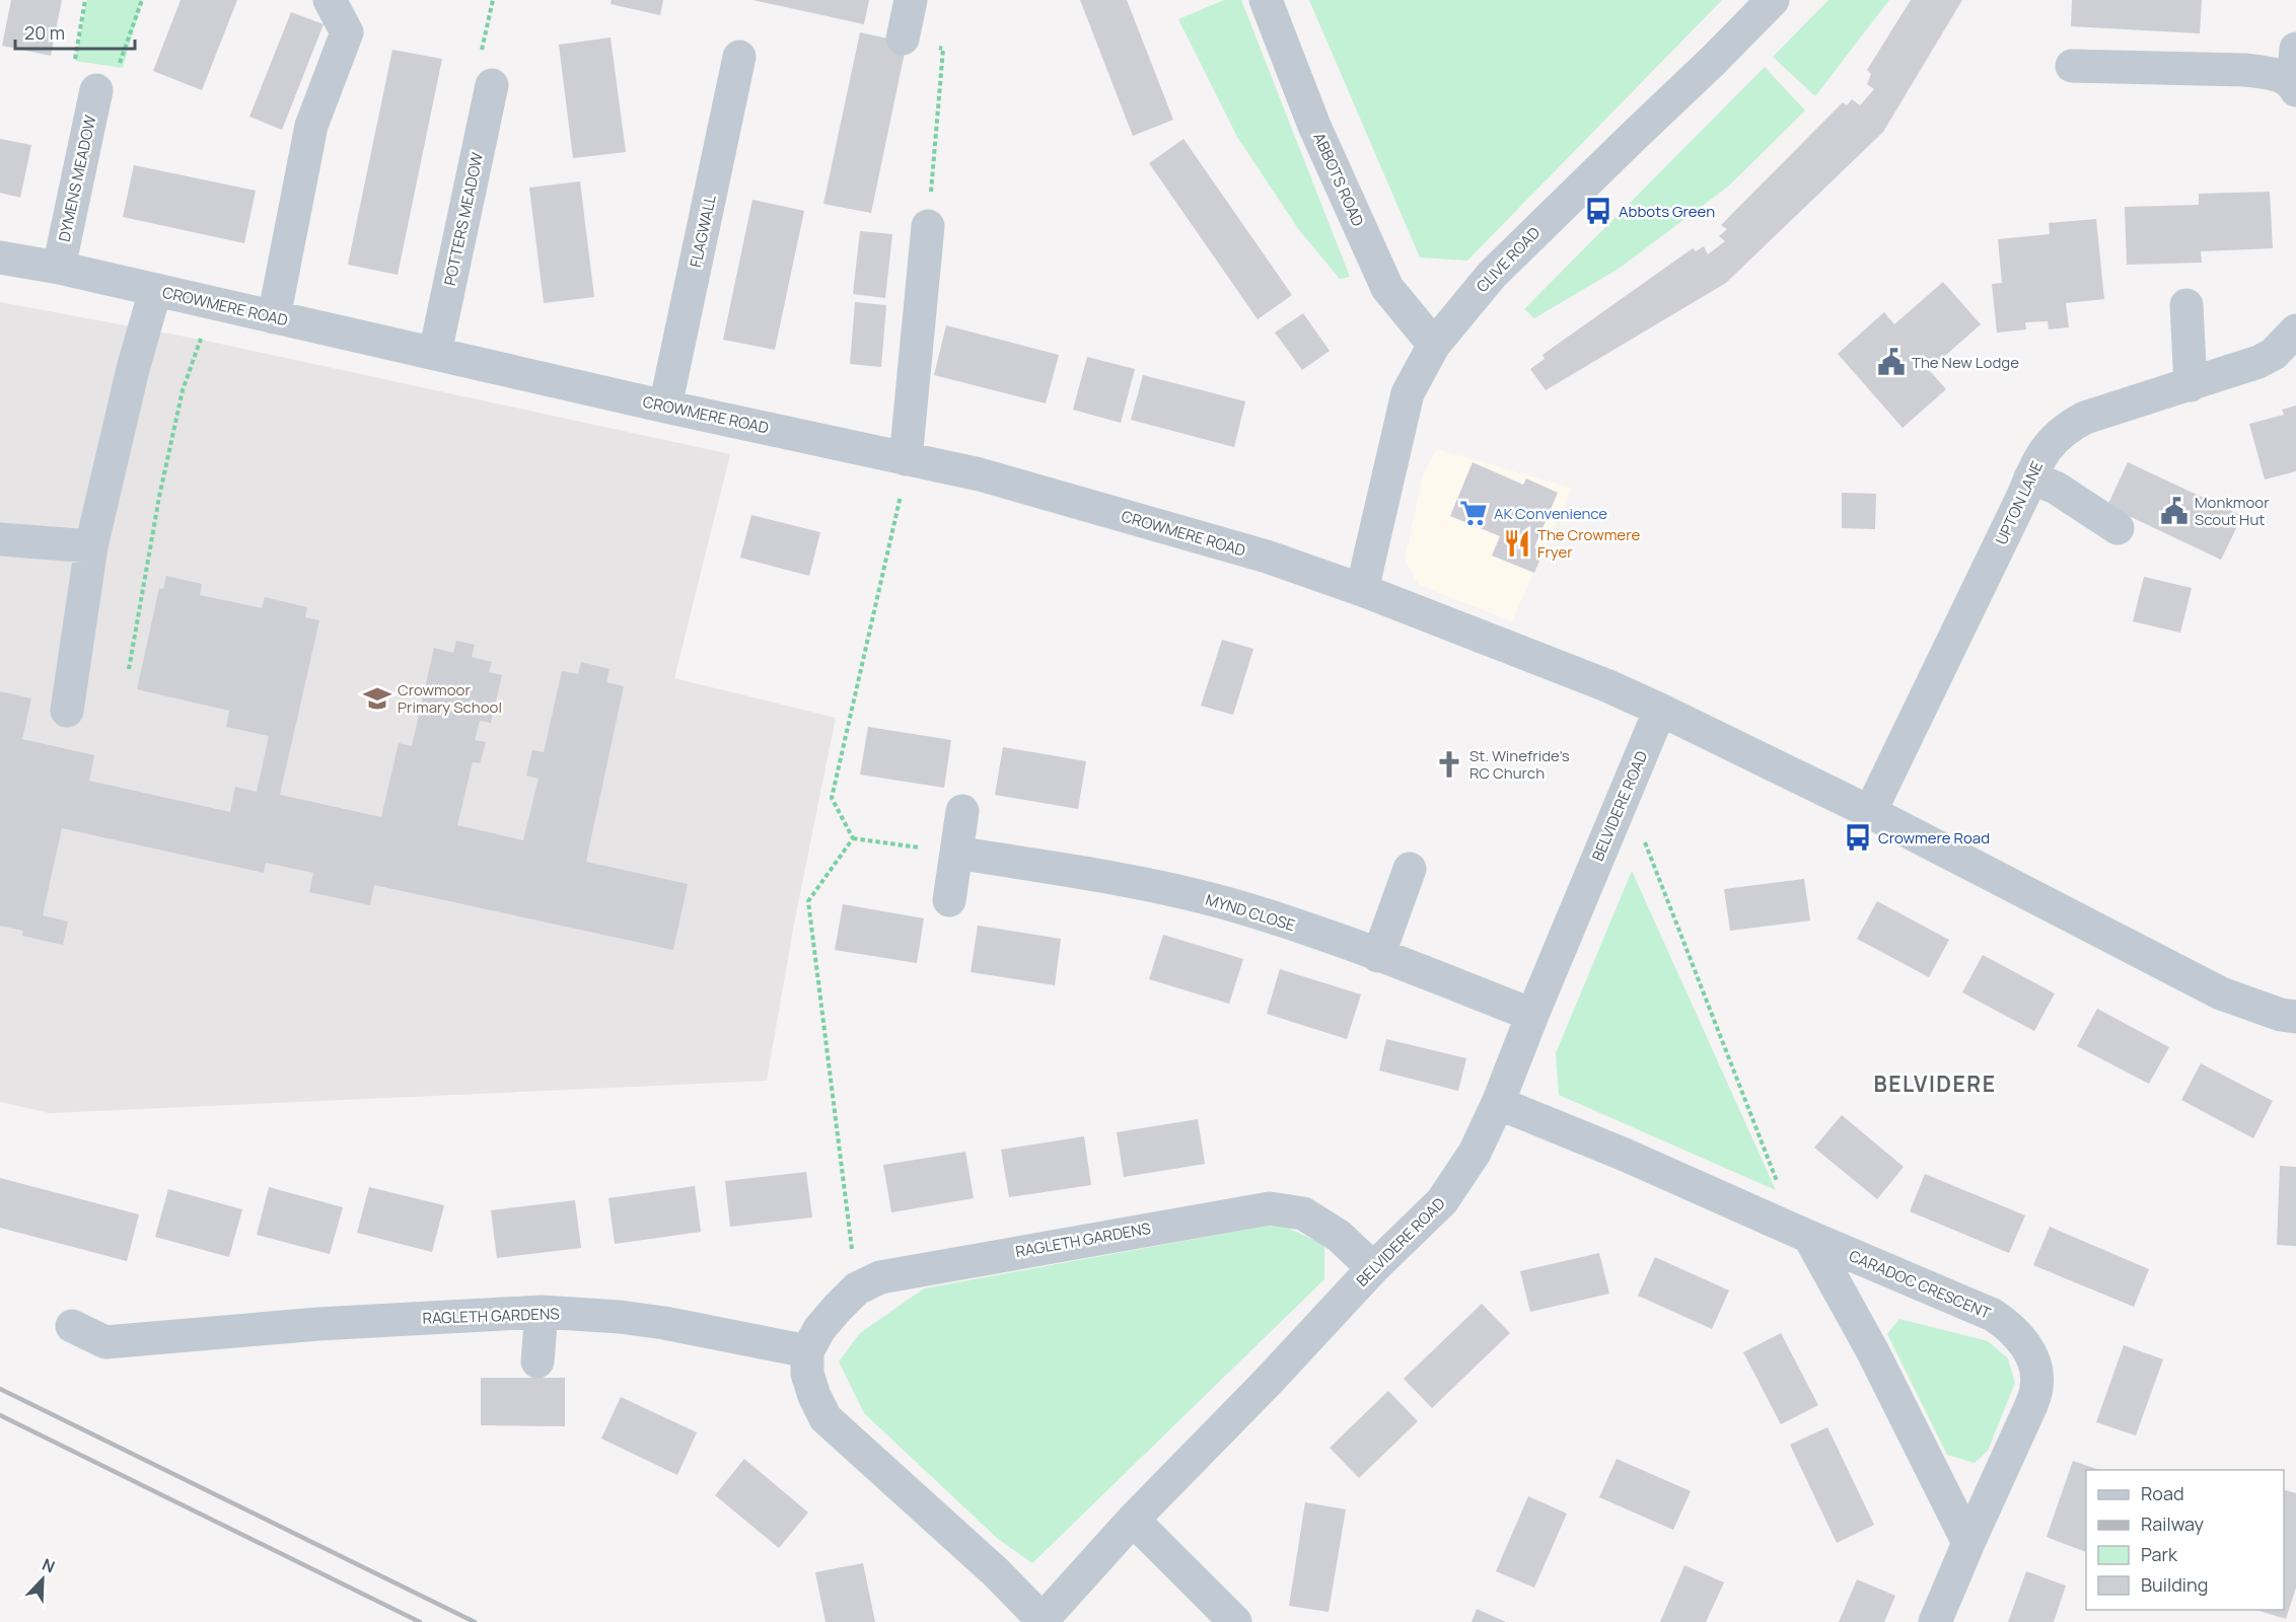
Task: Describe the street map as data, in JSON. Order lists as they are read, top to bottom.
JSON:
{
  "streets": {
    "street": [
      "DYMENS MEADOW",
      "ABBOTS ROAD",
      "POTTERS MEADOW",
      "FLAGWALL",
      "CLIVE ROAD",
      "CROWMERE ROAD",
      "UPTON LANE",
      "BELVIDERE ROAD",
      "MYND CLOSE",
      "RAGLETH GARDENS",
      "CARADOC CRESCENT"
    ]
  },
  "crossings": [
    ["DYMENS MEADOW", "CROWMERE ROAD"],
    ["ABBOTS ROAD", "CLIVE ROAD"],
    ["POTTERS MEADOW", "CROWMERE ROAD"],
    ["FLAGWALL", "CROWMERE ROAD"],
    ["CLIVE ROAD", "CROWMERE ROAD"],
    ["CROWMERE ROAD", "UPTON LANE"],
    ["CROWMERE ROAD", "BELVIDERE ROAD"],
    ["BELVIDERE ROAD", "MYND CLOSE"],
    ["BELVIDERE ROAD", "RAGLETH GARDENS"],
    ["BELVIDERE ROAD", "CARADOC CRESCENT"]
  ],
  "districts": ["BELVIDERE"],
  "places": {
    "bus stop": ["Abbots Green", "Crowmere Road"],
    "public building": ["The New Lodge", "Monkmoor Scout Hut"],
    "supermarket": ["AK Convenience"],
    "restaurant": ["The Crowmere Fryer"],
    "school or university": ["Crowmoor Primary School"],
    "church": ["St. Winefride's RC Church"]
  },
  "legend": [
    "Road",
    "Railway",
    "Park",
    "Building"
  ],
  "scale_bar": "20 m",
  "north": "top right"
}
